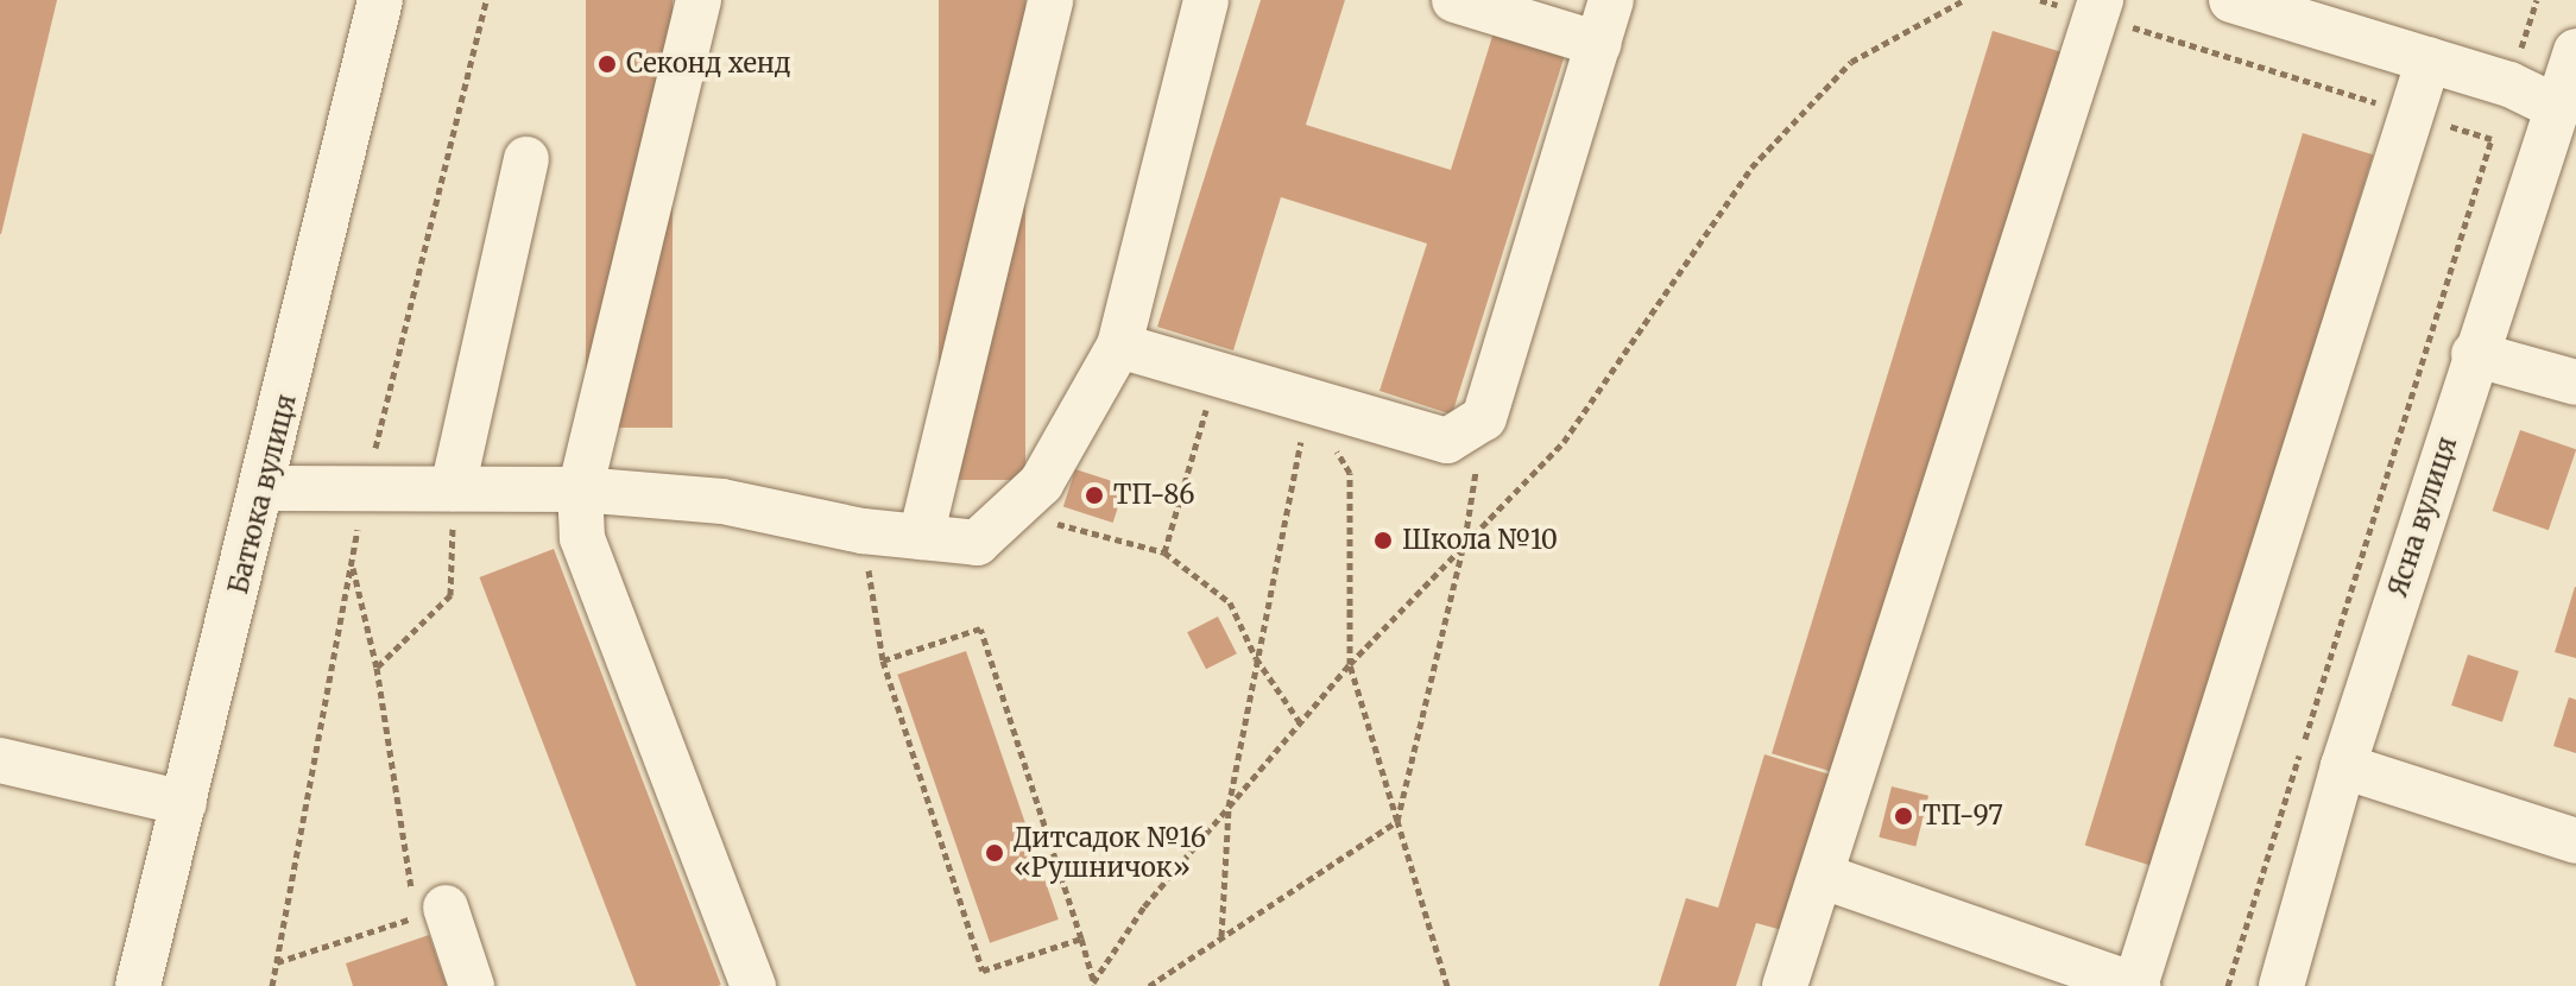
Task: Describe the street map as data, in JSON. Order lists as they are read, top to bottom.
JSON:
{
  "streets": {
    "street": ["Батюка вулиця", "Ясна вулиця"]
  },
  "places": [
    "Секонд хенд",
    "ТП-86",
    "Школа №10",
    "ТП-97",
    "Дитсадок №16 «Рушничок»"
  ]
}
